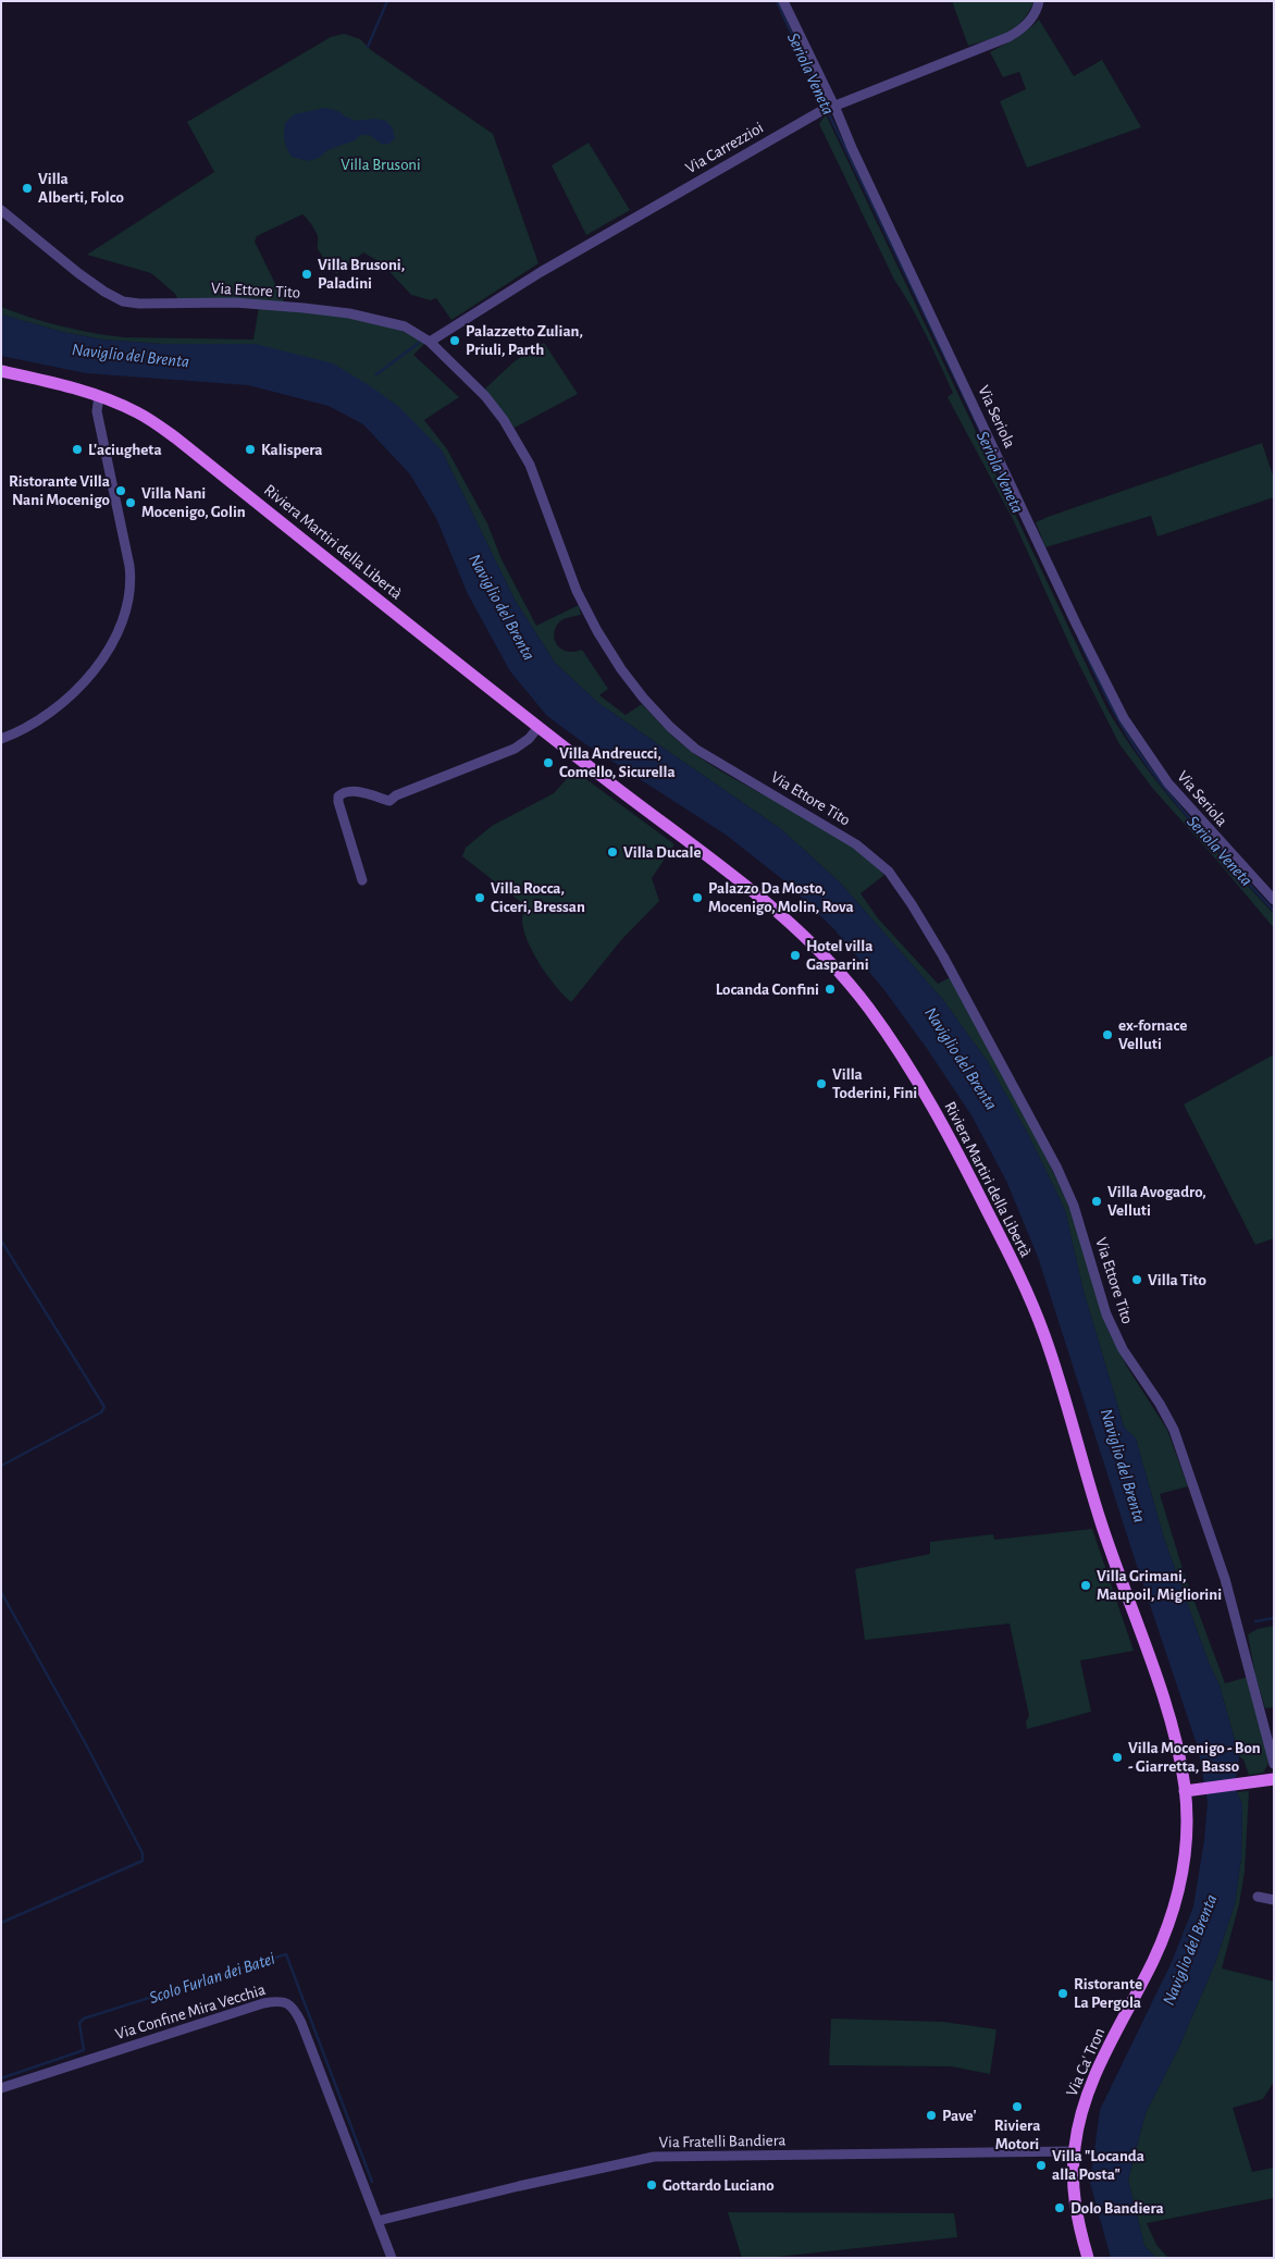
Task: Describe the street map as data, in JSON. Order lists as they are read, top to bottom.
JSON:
{
  "streets": {
    "main road": ["Riviera Martiri della Libertà", "Via Ca' Tron"],
    "street": [
      "Via Carrezzioi",
      "Via Ettore Tito",
      "Via Seriola",
      "Via Confine Mira Vecchia",
      "Via Fratelli Bandiera"
    ]
  },
  "crossings": [
    ["Via Carrezzioi", "Via Ettore Tito"],
    ["Via Carrezzioi", "Via Seriola"],
    ["Riviera Martiri della Libertà", "Via Ca' Tron"],
    ["Via Confine Mira Vecchia", "Via Fratelli Bandiera"],
    ["Via Ca' Tron", "Via Fratelli Bandiera"]
  ],
  "water": ["Seriola Veneta", "Naviglio del Brenta", "Scolo Furlan dei Batei"],
  "parks": ["Villa Brusoni"],
  "places": [
    "Villa Alberti, Folco",
    "Villa Brusoni, Paladini",
    "Palazzetto Zulian, Priuli, Parth",
    "L'aciugheta",
    "Kalispera",
    "Ristorante Villa Nani Mocenigo",
    "Villa Nani Mocenigo, Golin",
    "Villa Andreucci, Comello, Sicurella",
    "Villa Ducale",
    "Villa Rocca, Ciceri, Bressan",
    "Palazzo Da Mosto, Mocenigo, Molin, Rova",
    "Hotel villa Gasparini",
    "Locanda Confini",
    "ex-fornace Velluti",
    "Villa Toderini, Fini",
    "Villa Avogadro, Velluti",
    "Villa Tito",
    "Villa Grimani, Maupoil, Migliorini",
    "Villa Mocenigo - Bon - Giarretta, Basso",
    "Ristorante La Pergola",
    "Riviera Motori",
    "Pave'",
    "Villa \"Locanda alla Posta\"",
    "Gottardo Luciano",
    "Dolo Bandiera"
  ]
}
